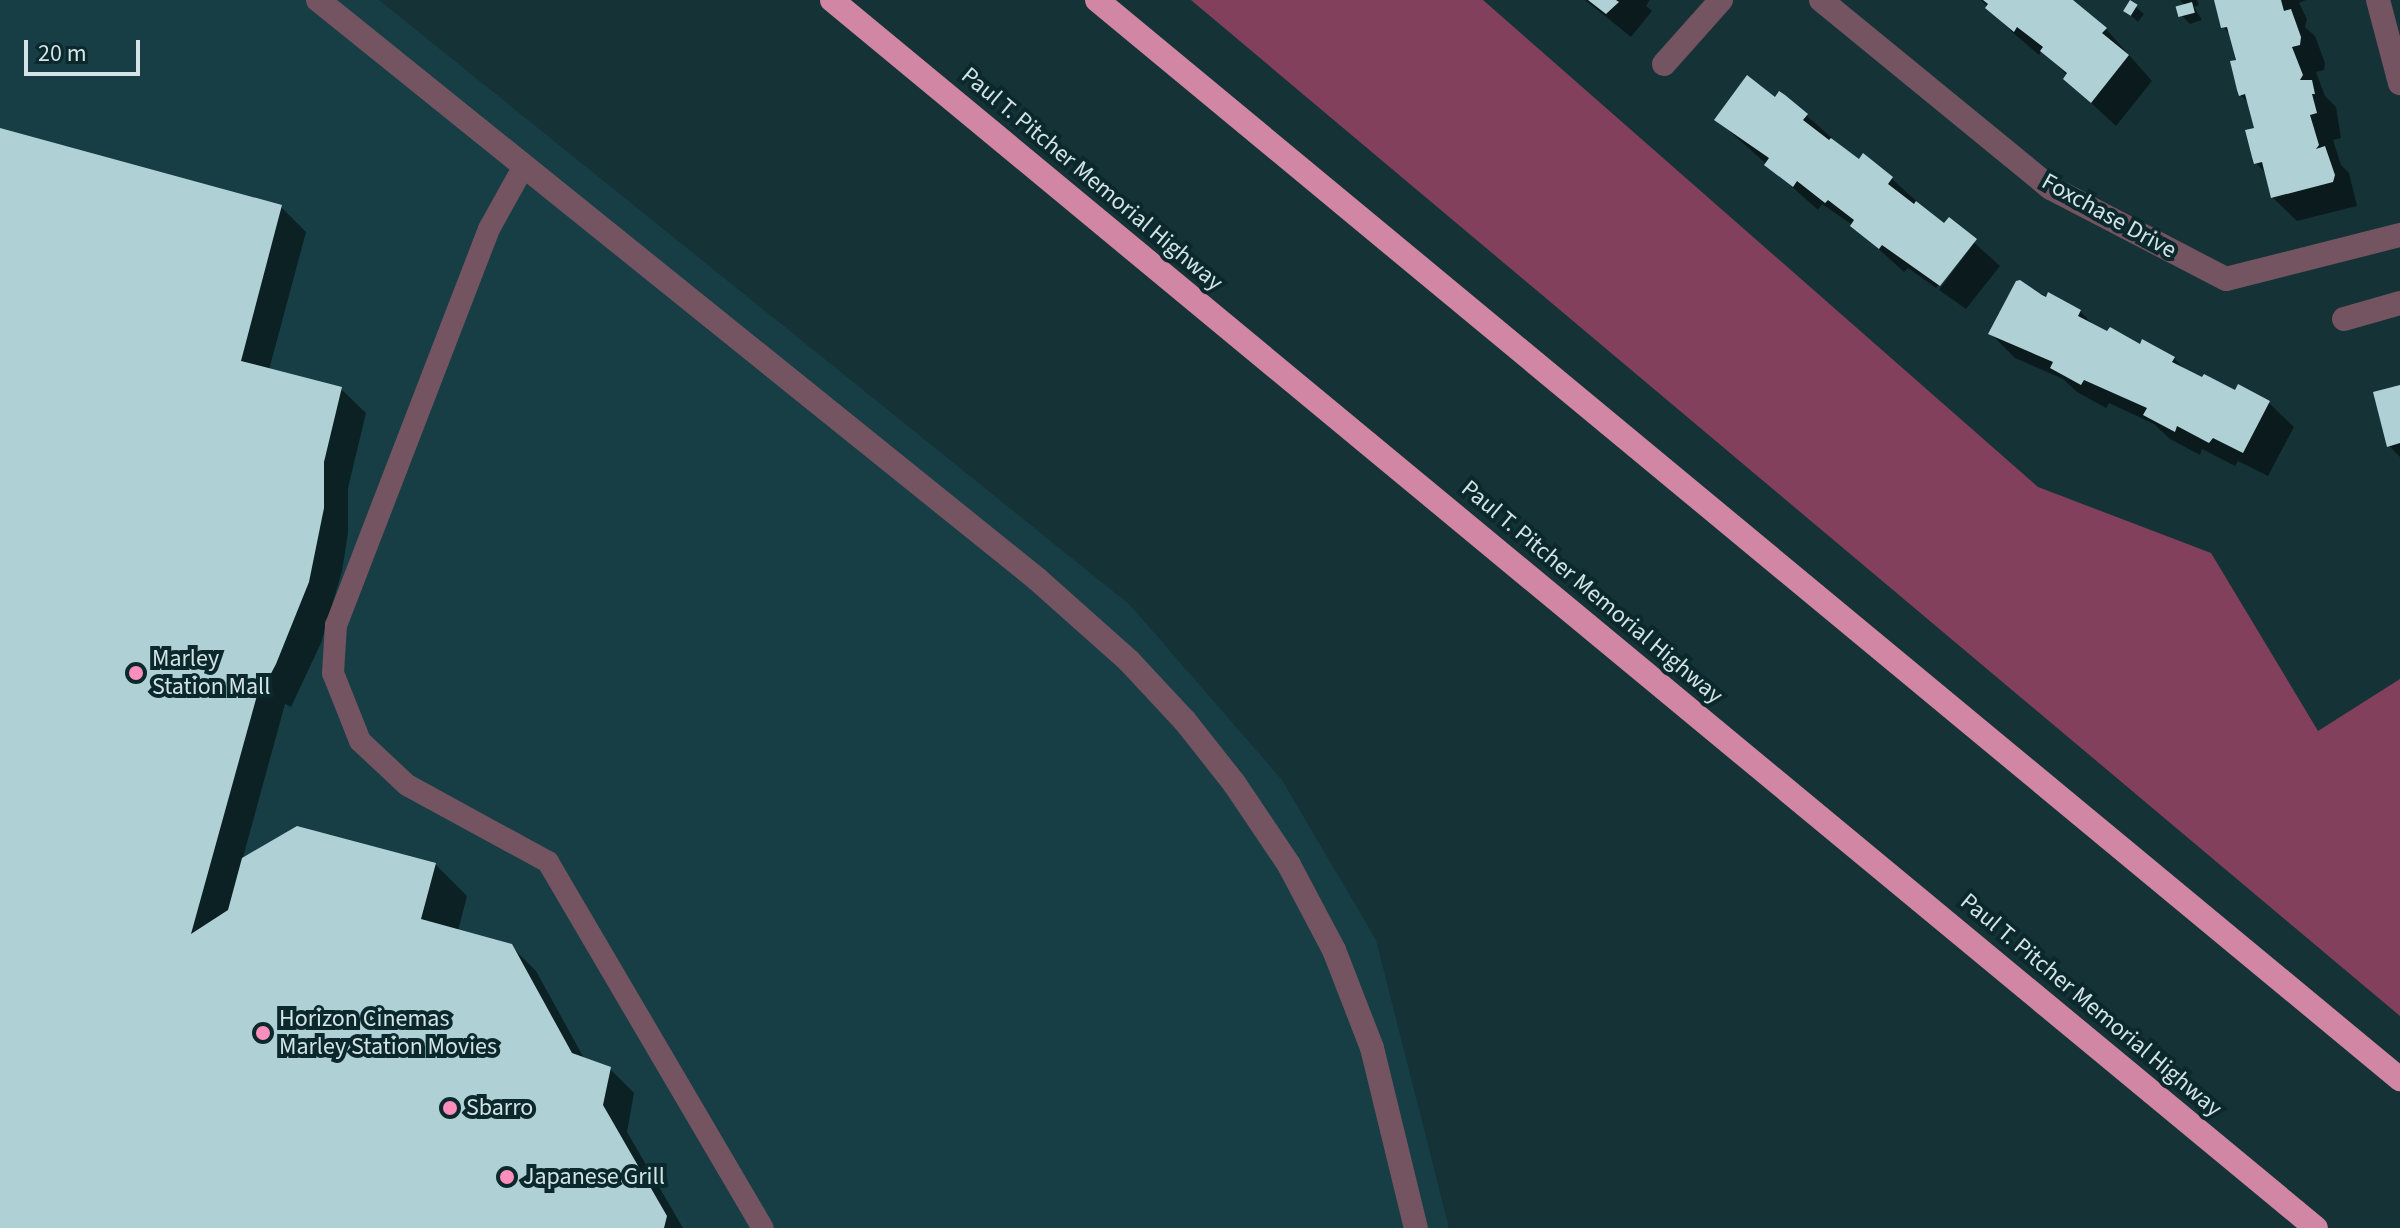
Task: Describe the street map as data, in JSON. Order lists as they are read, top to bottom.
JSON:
{
  "streets": {
    "highway": ["Paul T. Pitcher Memorial Highway"],
    "street": ["Foxchase Drive"]
  },
  "places": [
    "Marley Station Mall",
    "Horizon Cinemas Marley Station Movies",
    "Sbarro",
    "Japanese Grill"
  ],
  "scale_bar": "20 m"
}
